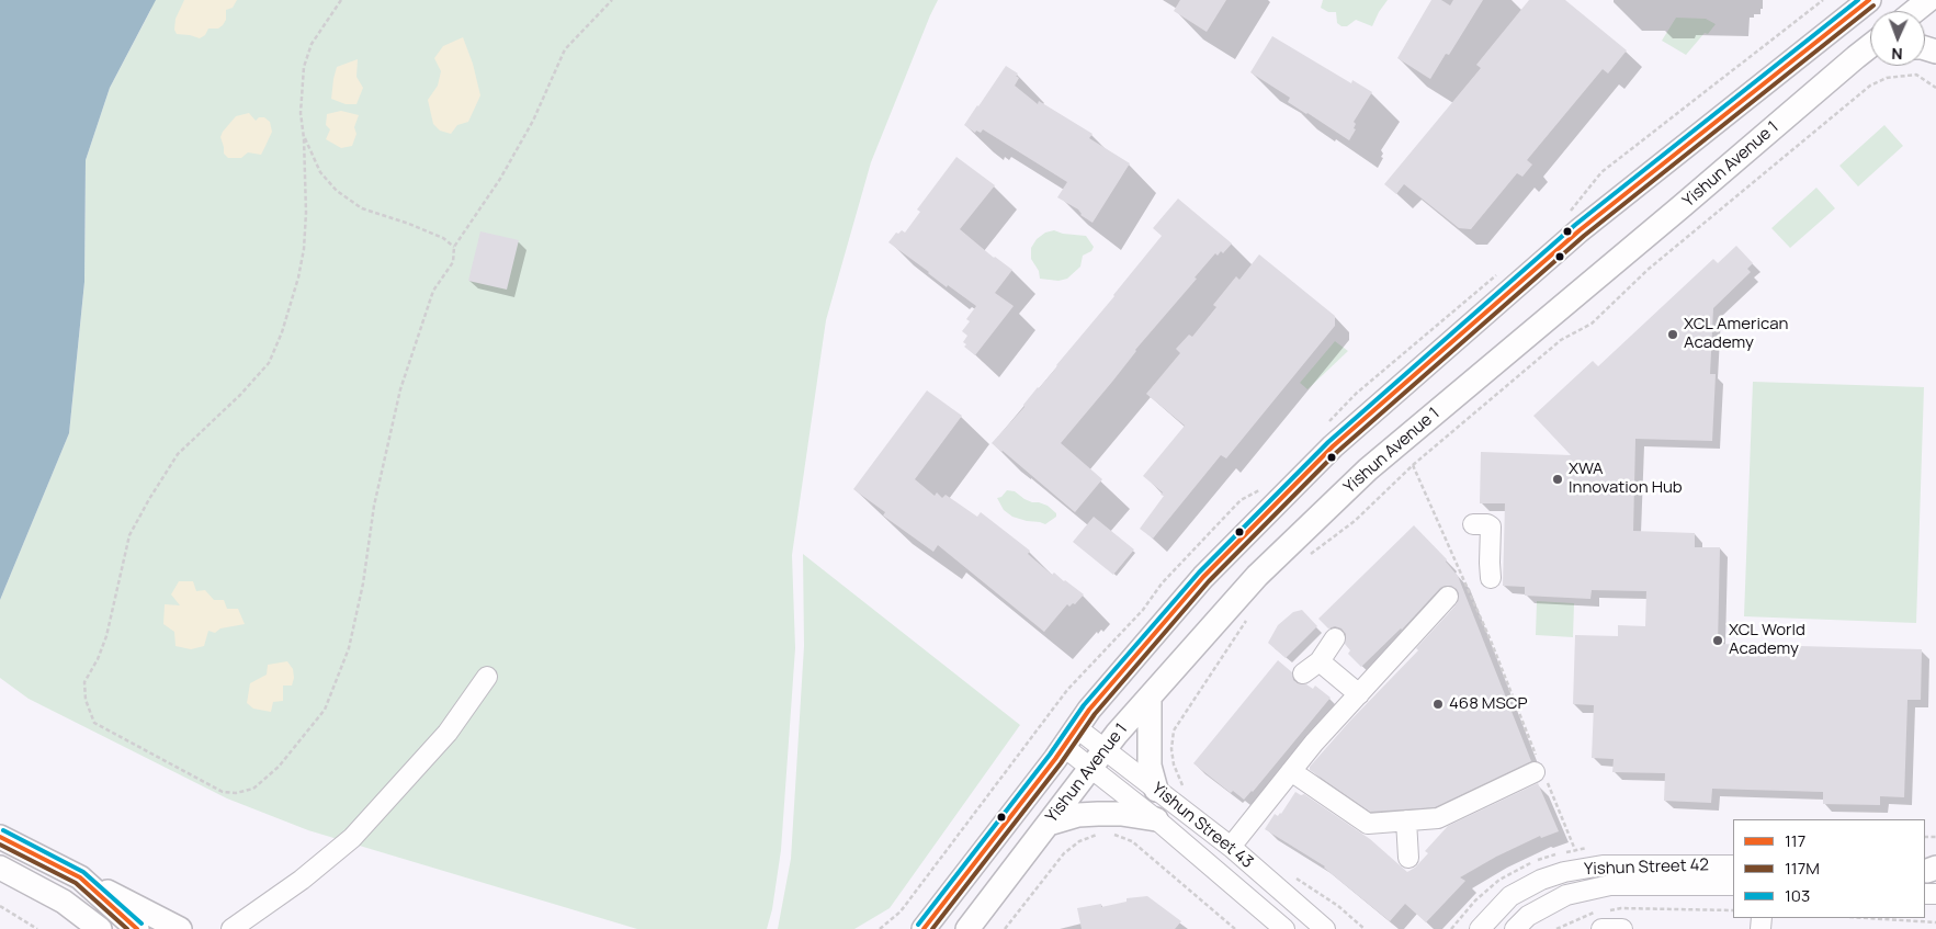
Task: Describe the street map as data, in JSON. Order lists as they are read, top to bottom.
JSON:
{
  "streets": {
    "main road": ["Yishun Avenue 1"],
    "street": ["Yishun Street 43", "Yishun Street 42"]
  },
  "crossings": [
    ["Yishun Avenue 1", "Yishun Street 43"]
  ],
  "places": [
    "XCL American Academy",
    "XWA Innovation Hub",
    "XCL World Academy",
    "468 MSCP"
  ],
  "lines": ["transit line 117", "transit line 103", "transit line 117M"],
  "legend": ["117", "117M", "103"],
  "north": "bottom"
}
